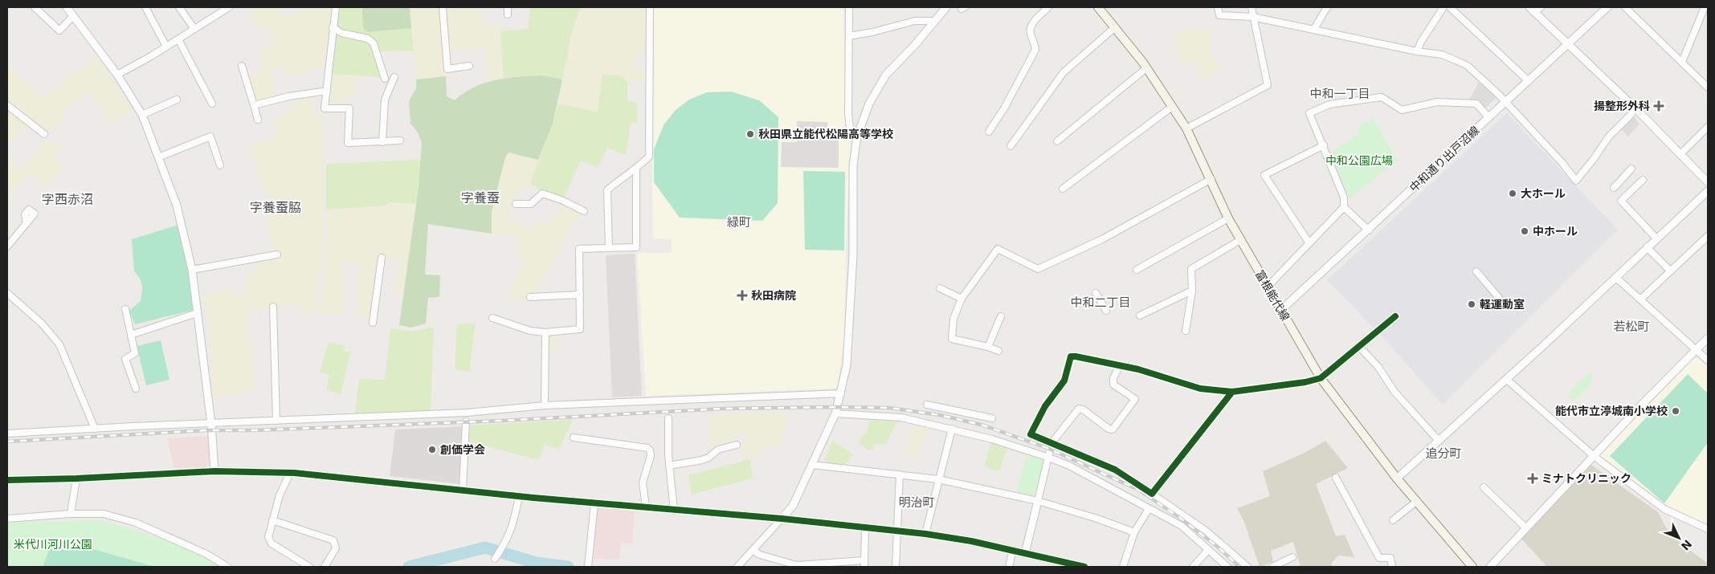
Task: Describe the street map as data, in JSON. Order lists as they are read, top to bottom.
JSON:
{
  "streets": {
    "main road": ["富根能代線"],
    "street": ["中和通り出戸沼線"]
  },
  "crossings": [
    ["中和通り出戸沼線", "富根能代線"]
  ],
  "districts": [
    "中和一丁目",
    "字養蚕",
    "字西赤沼",
    "字養蚕脇",
    "緑町",
    "中和二丁目",
    "若松町",
    "追分町",
    "明治町"
  ],
  "parks": ["中和公園広場", "米代川河川公園"],
  "places": {
    "health": ["揚整形外科", "秋田病院", "ミナトクリニック"],
    "other": [
      "秋田県立能代松陽高等学校",
      "大ホール",
      "中ホール",
      "軽運動室",
      "能代市立渟城南小学校",
      "創価学会"
    ]
  },
  "north": "bottom right"
}
